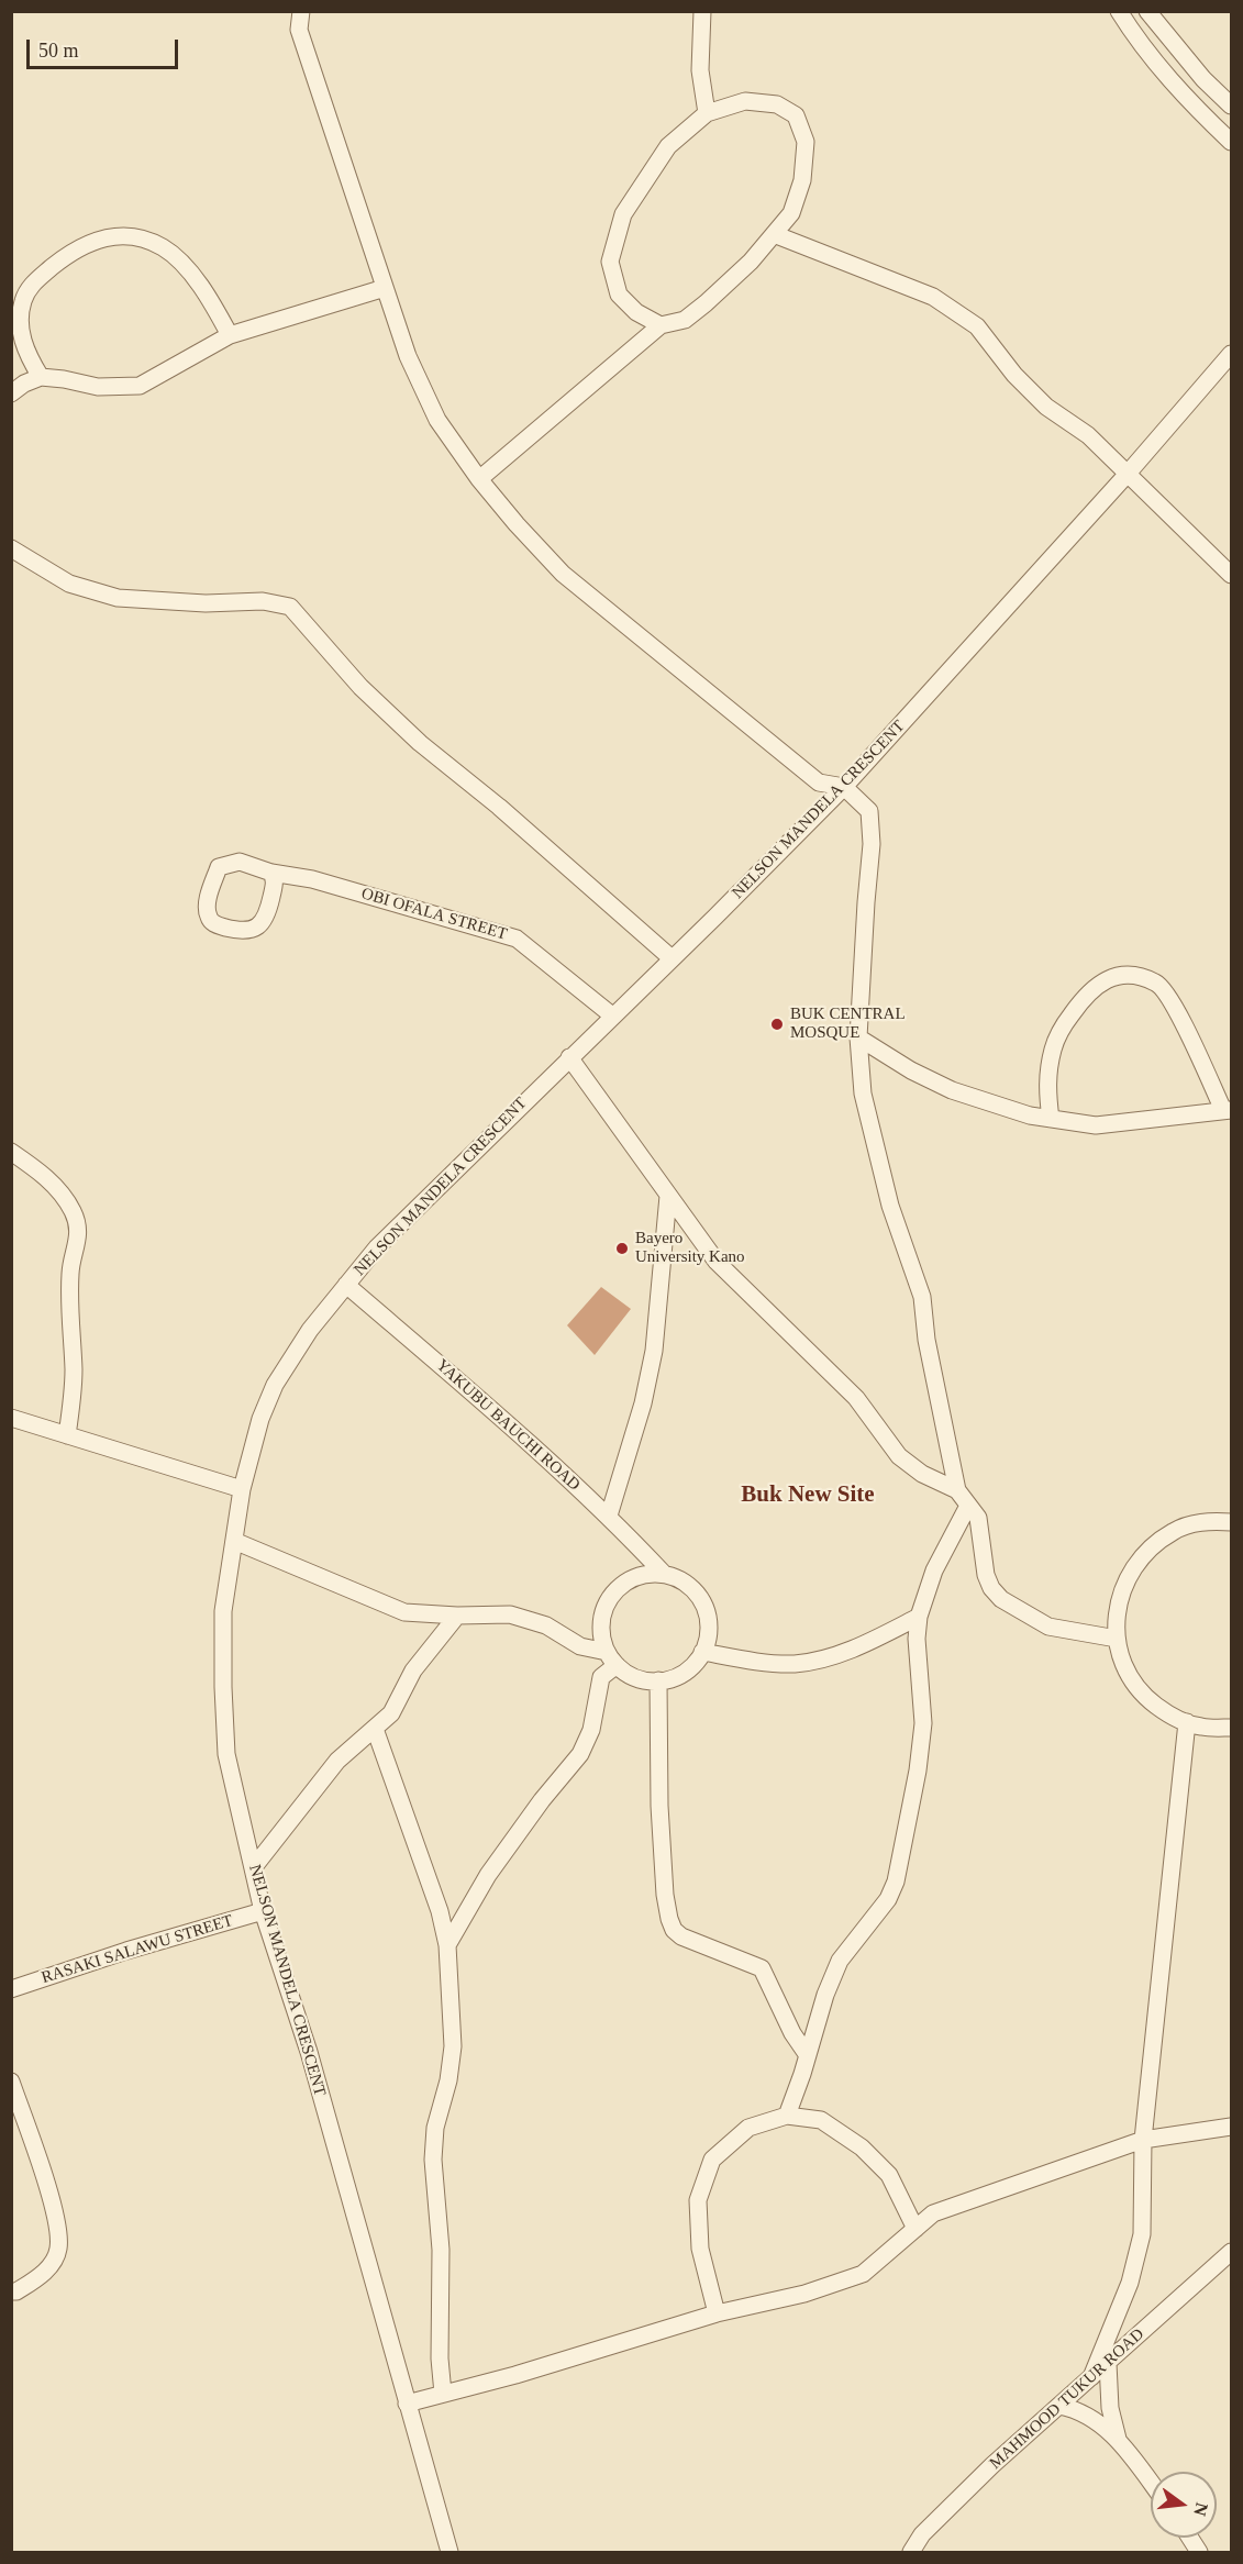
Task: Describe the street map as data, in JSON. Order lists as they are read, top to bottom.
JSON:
{
  "streets": {
    "street": [
      "NELSON MANDELA CRESCENT",
      "OBI OFALA STREET",
      "YAKUBU BAUCHI ROAD",
      "RASAKI SALAWU STREET",
      "MAHMOOD TUKUR ROAD"
    ]
  },
  "crossings": [
    ["NELSON MANDELA CRESCENT", "OBI OFALA STREET"],
    ["NELSON MANDELA CRESCENT", "YAKUBU BAUCHI ROAD"],
    ["NELSON MANDELA CRESCENT", "RASAKI SALAWU STREET"]
  ],
  "districts": ["Buk New Site"],
  "places": ["BUK CENTRAL MOSQUE", "Bayero University Kano"],
  "scale_bar": "50 m",
  "north": "right"
}
